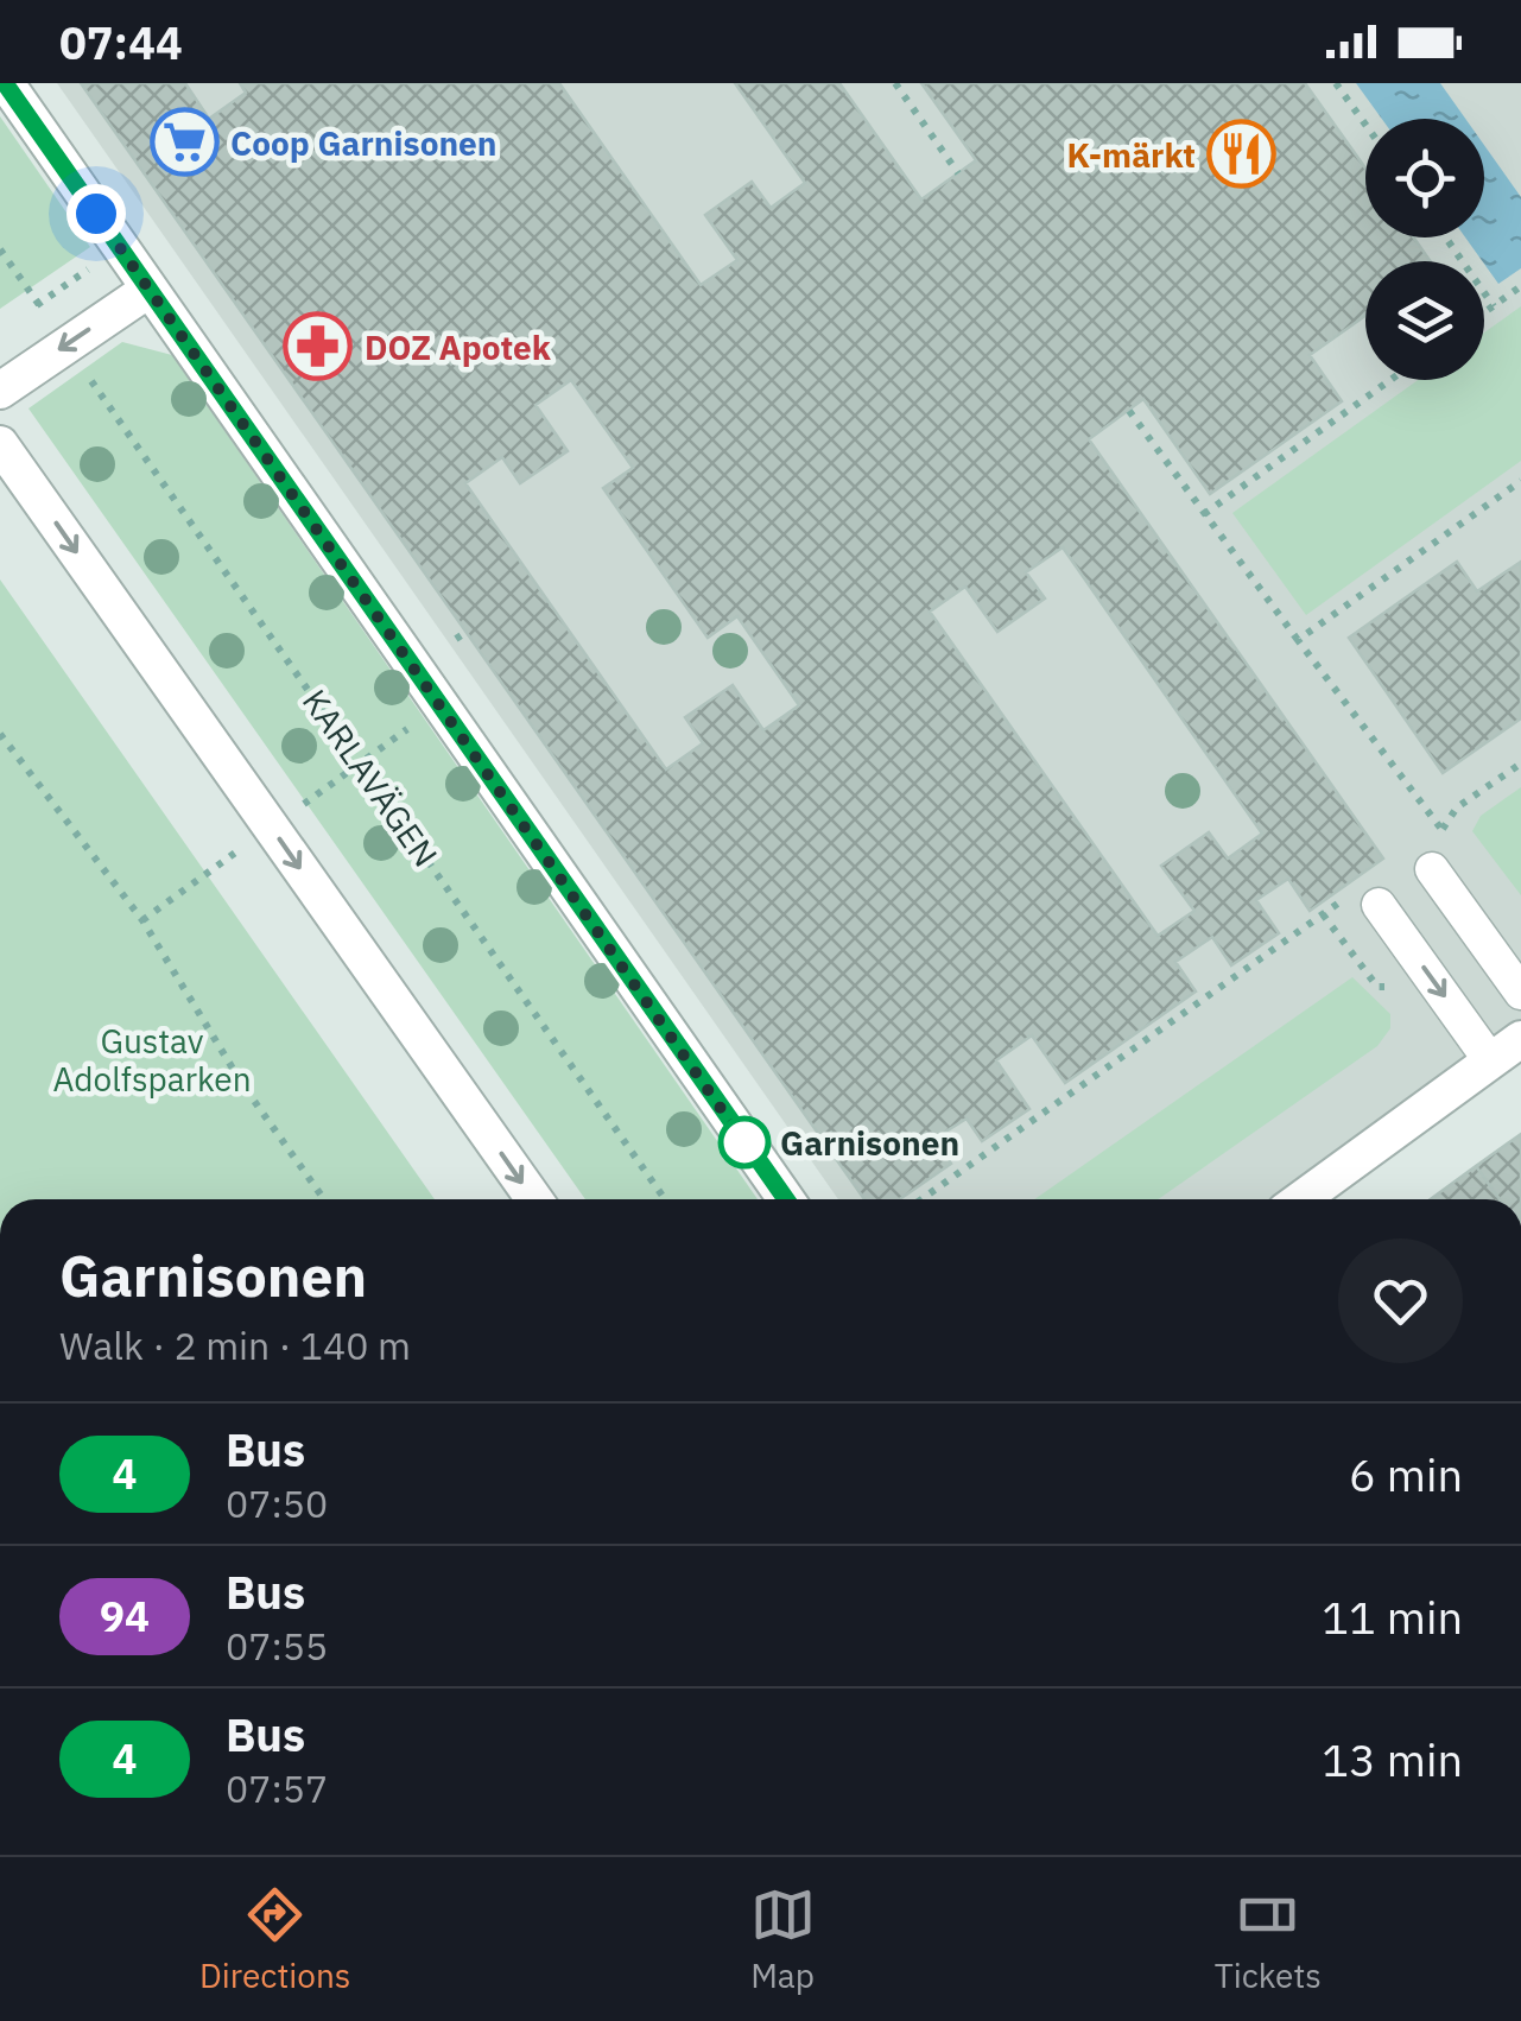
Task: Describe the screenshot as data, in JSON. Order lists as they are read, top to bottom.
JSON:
{
  "streets": {
    "path": ["KARLAVÄGEN"]
  },
  "parks": ["Gustav Adolfsparken"],
  "places": {
    "supermarket": ["Coop Garnisonen"],
    "restaurant": ["K-märkt"],
    "pharmacy": ["DOZ Apotek"],
    "other": ["Garnisonen"]
  },
  "lines": ["bus line 4"],
  "page": {
    "status": "07:44",
    "heading": ["Garnisonen", "Walk · 2 min · 140 m"],
    "list": [
      {
        "mark": "4",
        "name": "Bus",
        "note": "07:50",
        "value": "6 min"
      },
      {
        "mark": "94",
        "name": "Bus",
        "note": "07:55",
        "value": "11 min"
      },
      {
        "mark": "4",
        "name": "Bus",
        "note": "07:57",
        "value": "13 min"
      }
    ],
    "tabs": ["Directions", "Map", "Tickets"]
  }
}
